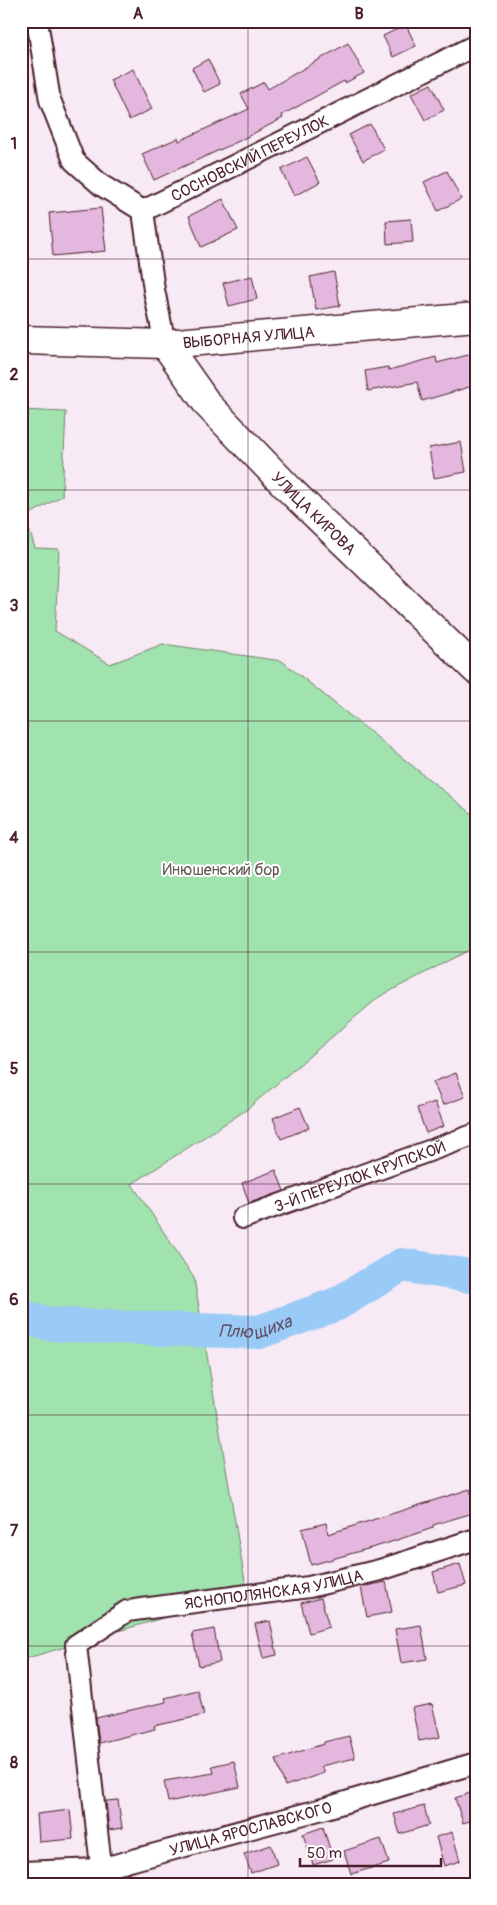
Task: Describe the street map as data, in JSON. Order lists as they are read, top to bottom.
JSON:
{
  "streets": {
    "main road": ["ВЫБОРНАЯ УЛИЦА", "УЛИЦА КИРОВА"],
    "street": [
      "СОСНОВСКИЙ ПЕРЕУЛОК",
      "3-Й ПЕРЕУЛОК КРУПСКОЙ",
      "ЯСНОПОЛЯНСКАЯ УЛИЦА",
      "УЛИЦА ЯРОСЛАВСКОГО"
    ]
  },
  "crossings": [
    ["ВЫБОРНАЯ УЛИЦА", "УЛИЦА КИРОВА"],
    ["ЯСНОПОЛЯНСКАЯ УЛИЦА", "УЛИЦА ЯРОСЛАВСКОГО"]
  ],
  "water": ["Плющиха"],
  "parks": ["Инюшенский бор"],
  "scale_bar": "50 m",
  "grid": {
    "columns": ["A", "B"],
    "rows": [
      "1",
      "2",
      "3",
      "4",
      "5",
      "6",
      "7",
      "8"
    ]
  }
}
